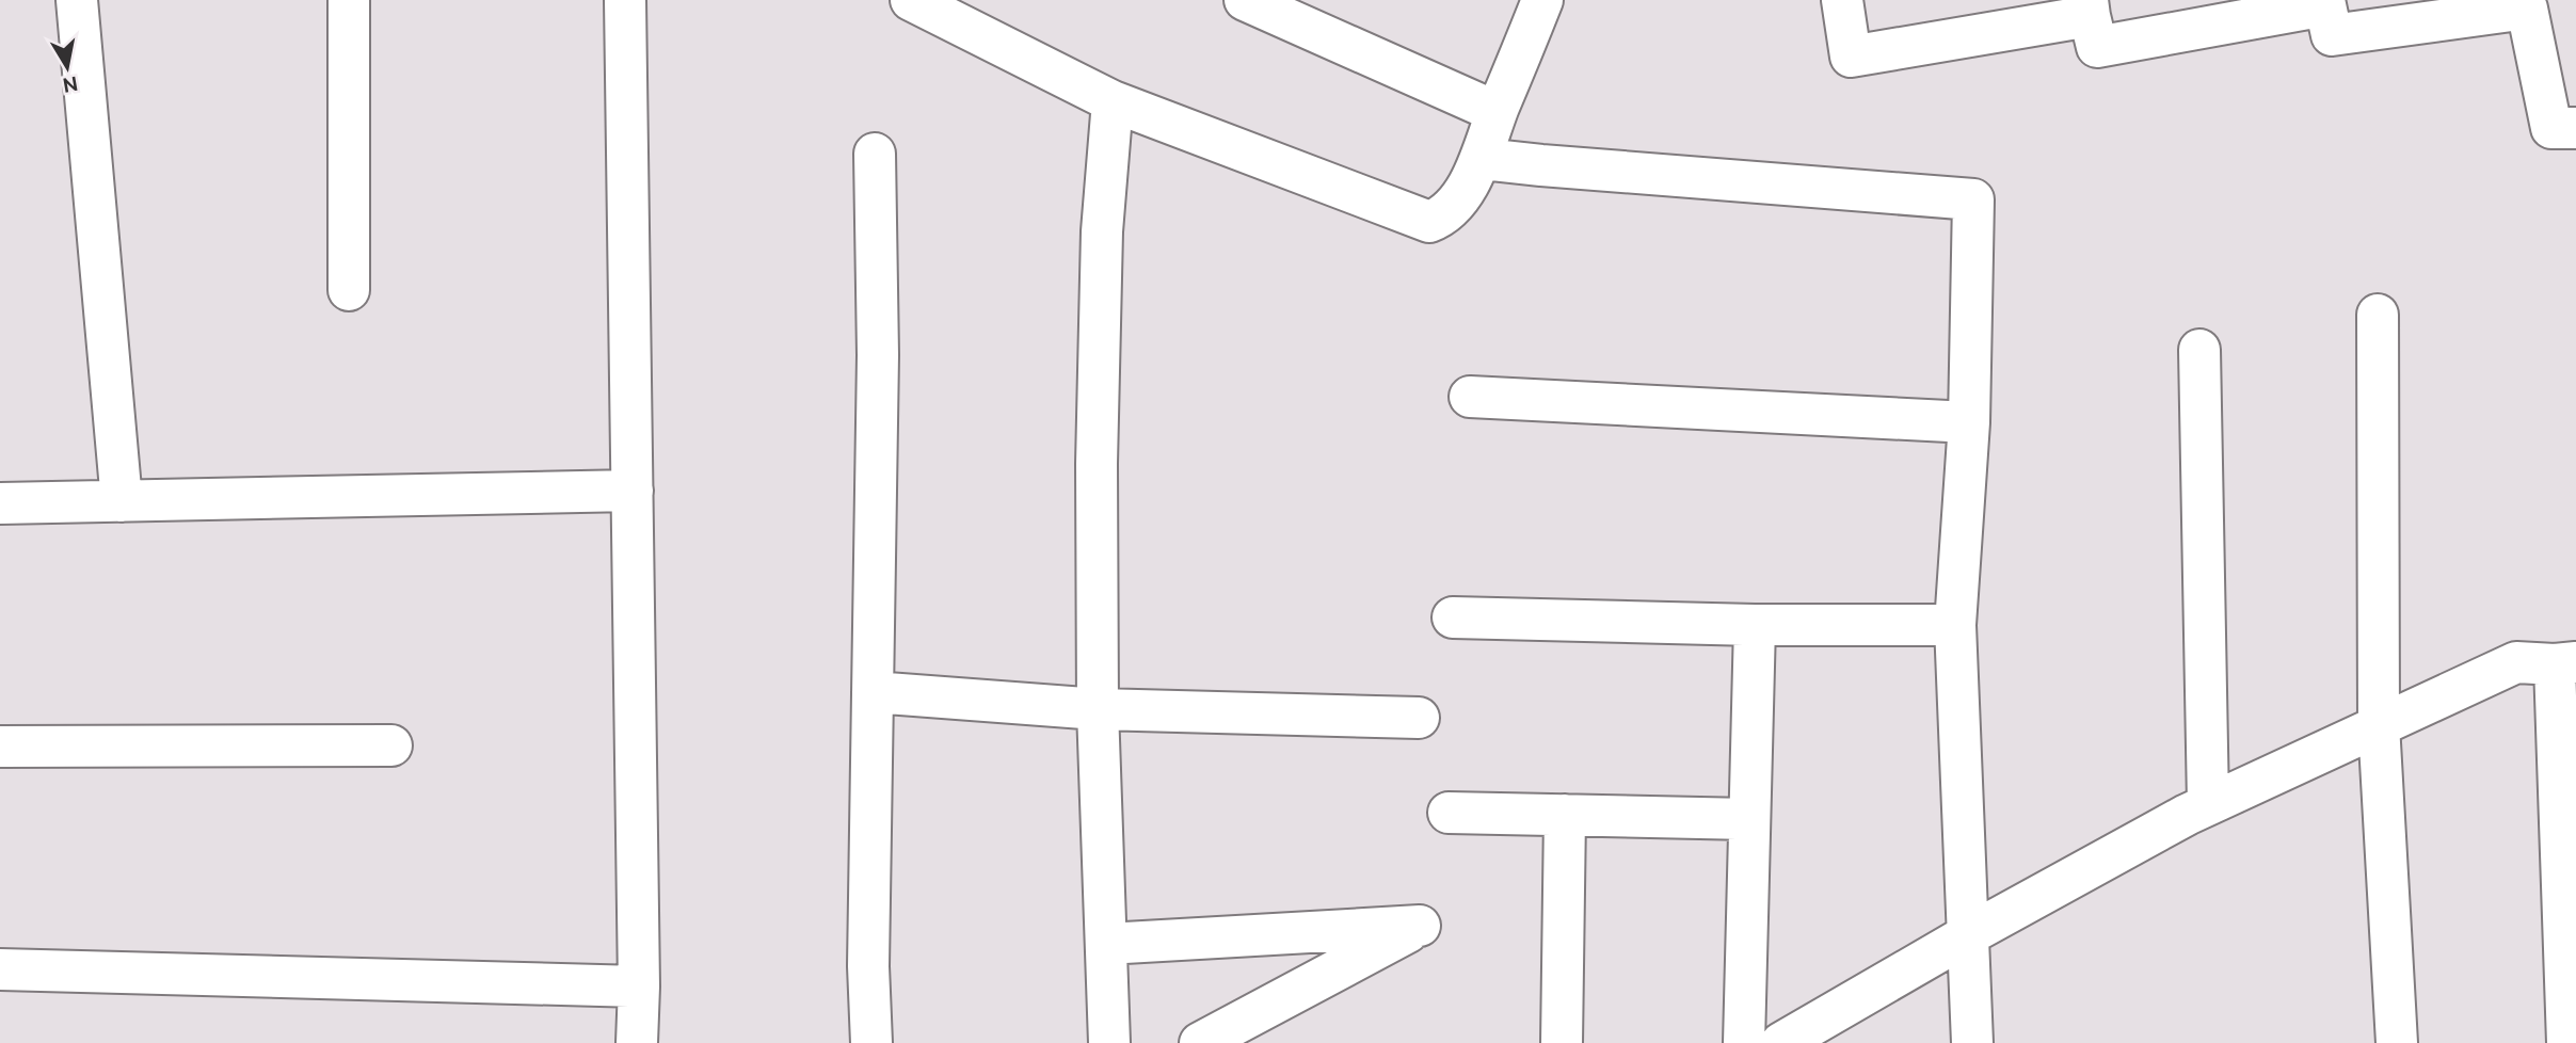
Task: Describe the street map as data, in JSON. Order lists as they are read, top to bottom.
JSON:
{
  "north": "bottom"
}
